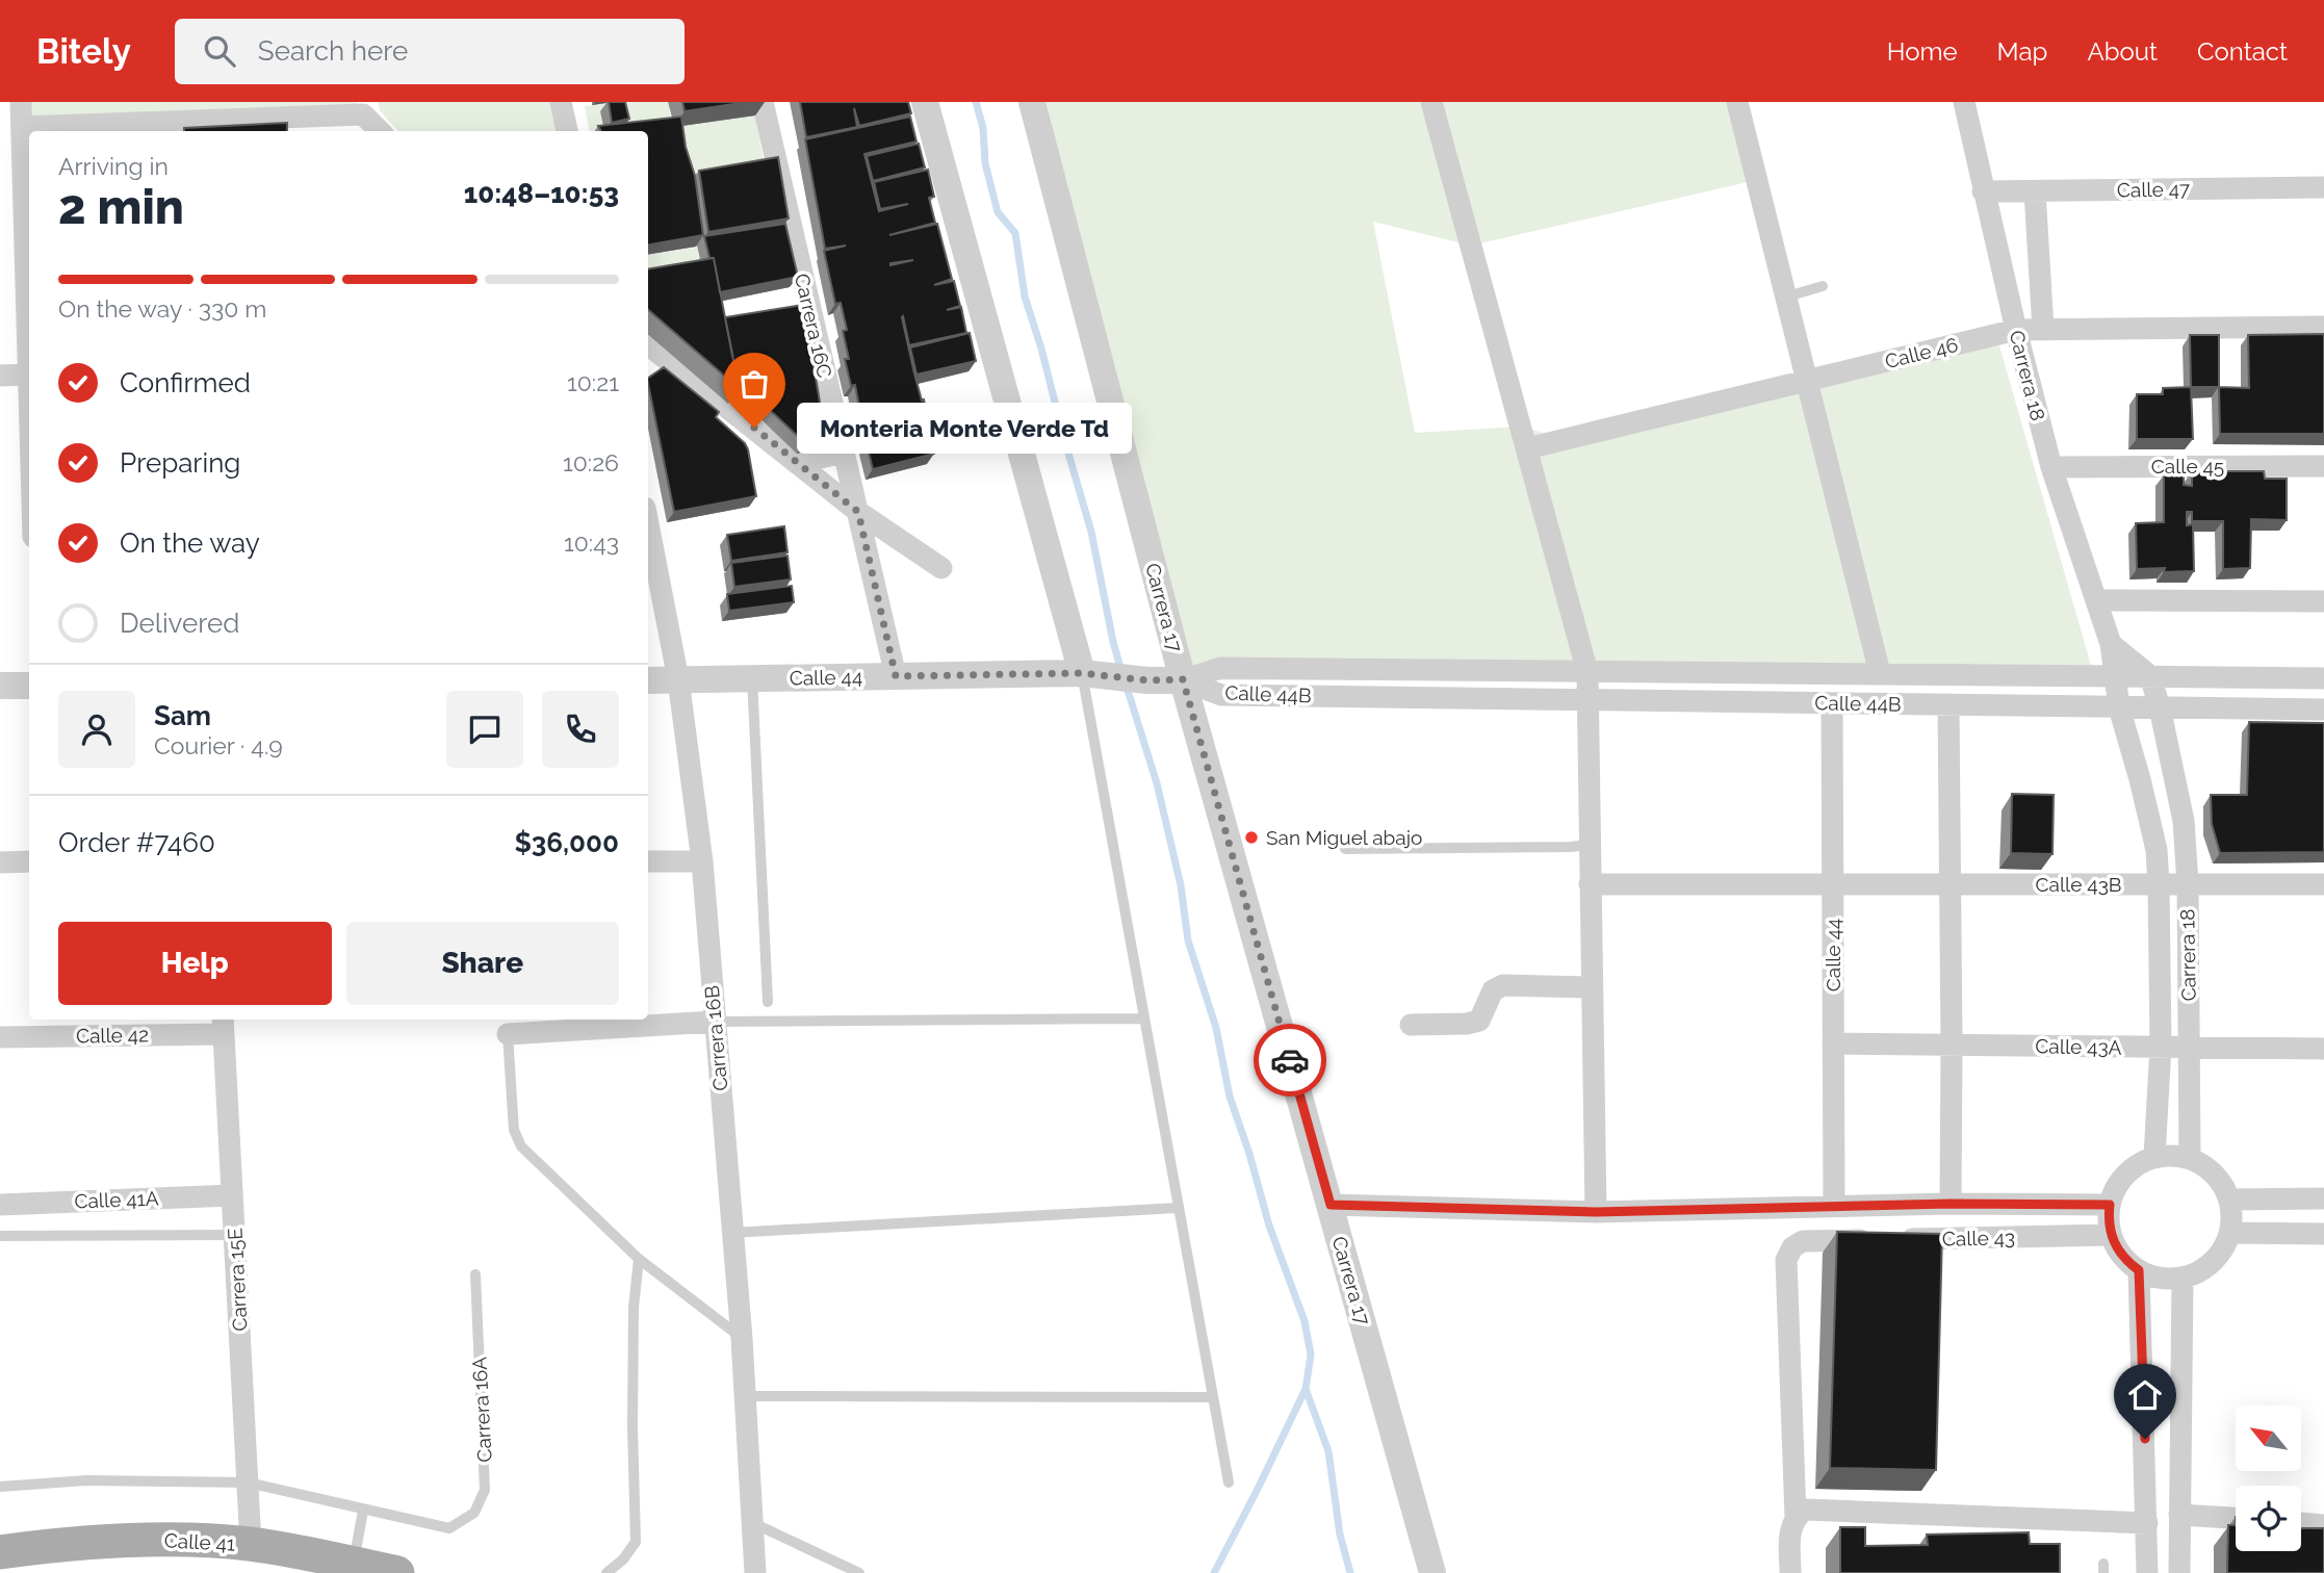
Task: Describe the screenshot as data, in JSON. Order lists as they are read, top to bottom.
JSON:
{
  "streets": {
    "main road": ["Calle 41"],
    "street": [
      "Calle 47",
      "Carrera 16C",
      "Calle 46",
      "Carrera 18",
      "Calle 45",
      "Carrera 17",
      "Calle 44",
      "Calle 44B",
      "Calle 43B",
      "Calle 42",
      "Carrera 16B",
      "Calle 43A",
      "Calle 41A",
      "Calle 43",
      "Carrera 15E"
    ],
    "lane": ["Carrera 16A"]
  },
  "crossings": [
    ["Calle 47", "Carrera 18"],
    ["Carrera 16C", "Calle 44"],
    ["Calle 46", "Carrera 18"],
    ["Carrera 18", "Calle 45"],
    ["Carrera 18", "Calle 44B"],
    ["Carrera 18", "Calle 43B"],
    ["Carrera 18", "Calle 43A"],
    ["Carrera 18", "Calle 43"],
    ["Carrera 17", "Calle 44"],
    ["Carrera 17", "Calle 44B"],
    ["Carrera 17", "Calle 43"],
    ["Calle 44", "Calle 44B"],
    ["Calle 44", "Calle 43B"],
    ["Calle 44", "Carrera 16B"],
    ["Calle 44", "Calle 43A"],
    ["Calle 44", "Calle 43"],
    ["Calle 42", "Carrera 15E"],
    ["Calle 41A", "Carrera 15E"],
    ["Carrera 15E", "Calle 41"]
  ],
  "places": ["Monteria Monte Verde Td", "San Miguel abajo"],
  "north": "top left",
  "page": {
    "header": "Bitely",
    "search": "Search here",
    "nav": [
      "Home",
      "Map",
      "About",
      "Contact"
    ],
    "heading": ["2 min", "Arriving in", "10:48–10:53"],
    "panel": [
      "Sam",
      "Courier · 4.9",
      "Order #7460",
      "$36,000"
    ],
    "bar": "On the way · 330 m",
    "list": [
      ["Confirmed", "10:21"],
      ["Preparing", "10:26"],
      ["On the way", "10:43"],
      "Delivered"
    ],
    "bubble": "Monteria Monte Verde Td",
    "buttons": ["Help", "Share"]
  }
}
